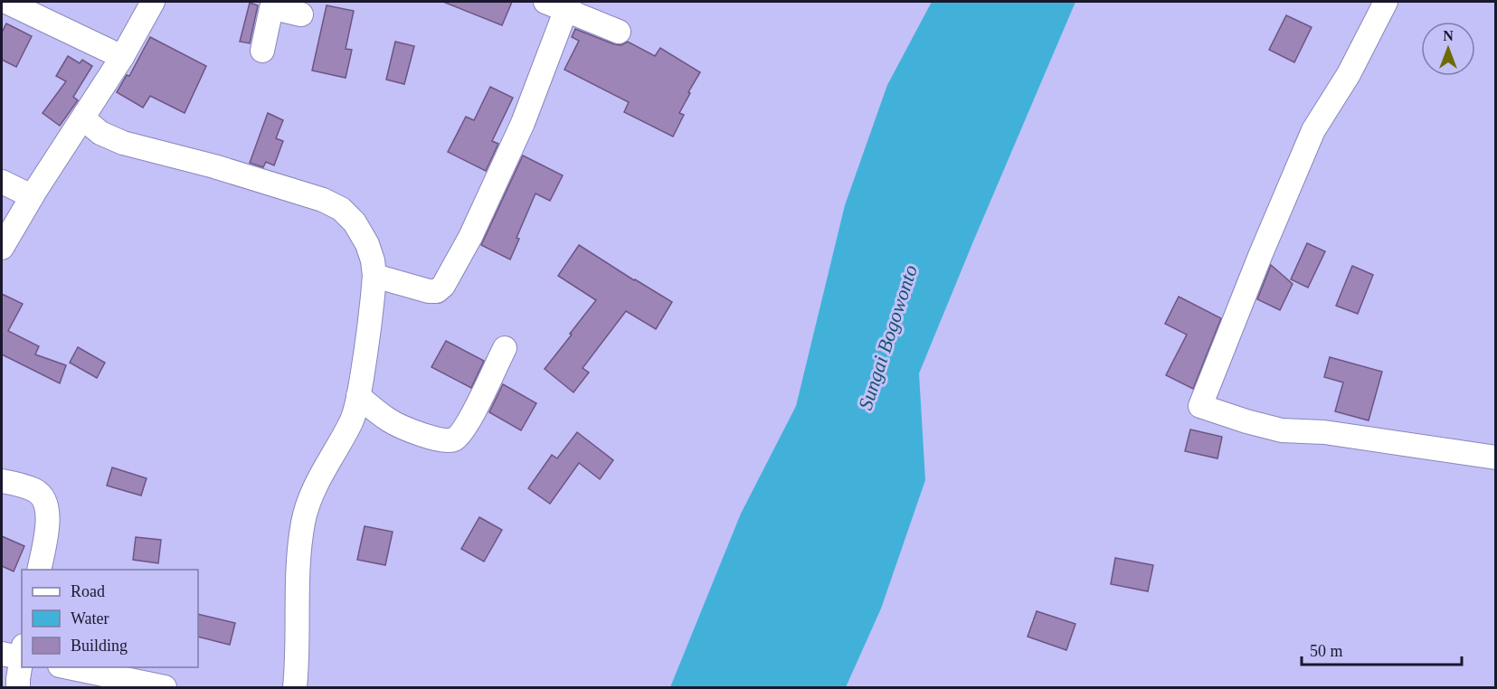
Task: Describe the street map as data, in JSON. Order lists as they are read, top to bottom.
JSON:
{
  "water": ["Sungai Bogowonto"],
  "legend": ["Road", "Water", "Building"],
  "scale_bar": "50 m",
  "north": "top"
}
